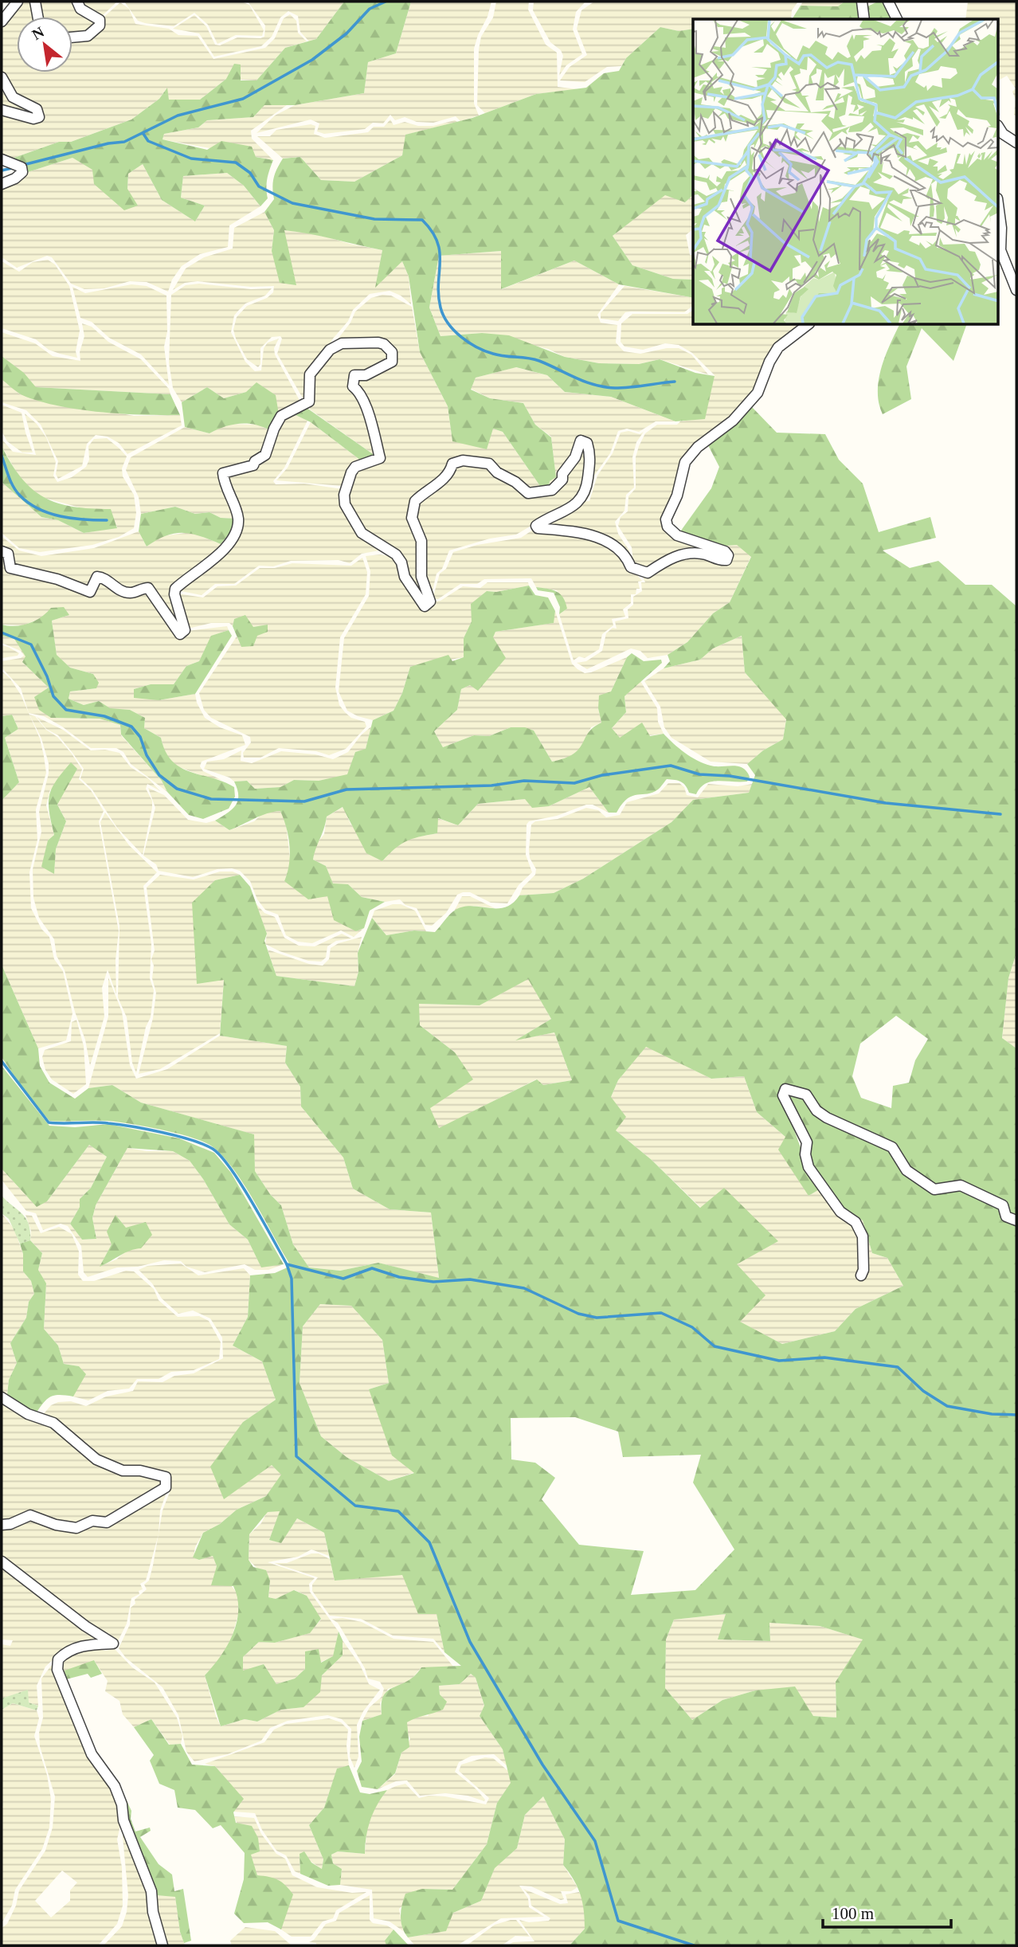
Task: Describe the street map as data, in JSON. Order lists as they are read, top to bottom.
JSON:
{
  "scale_bar": "100 m",
  "north": "top left"
}
